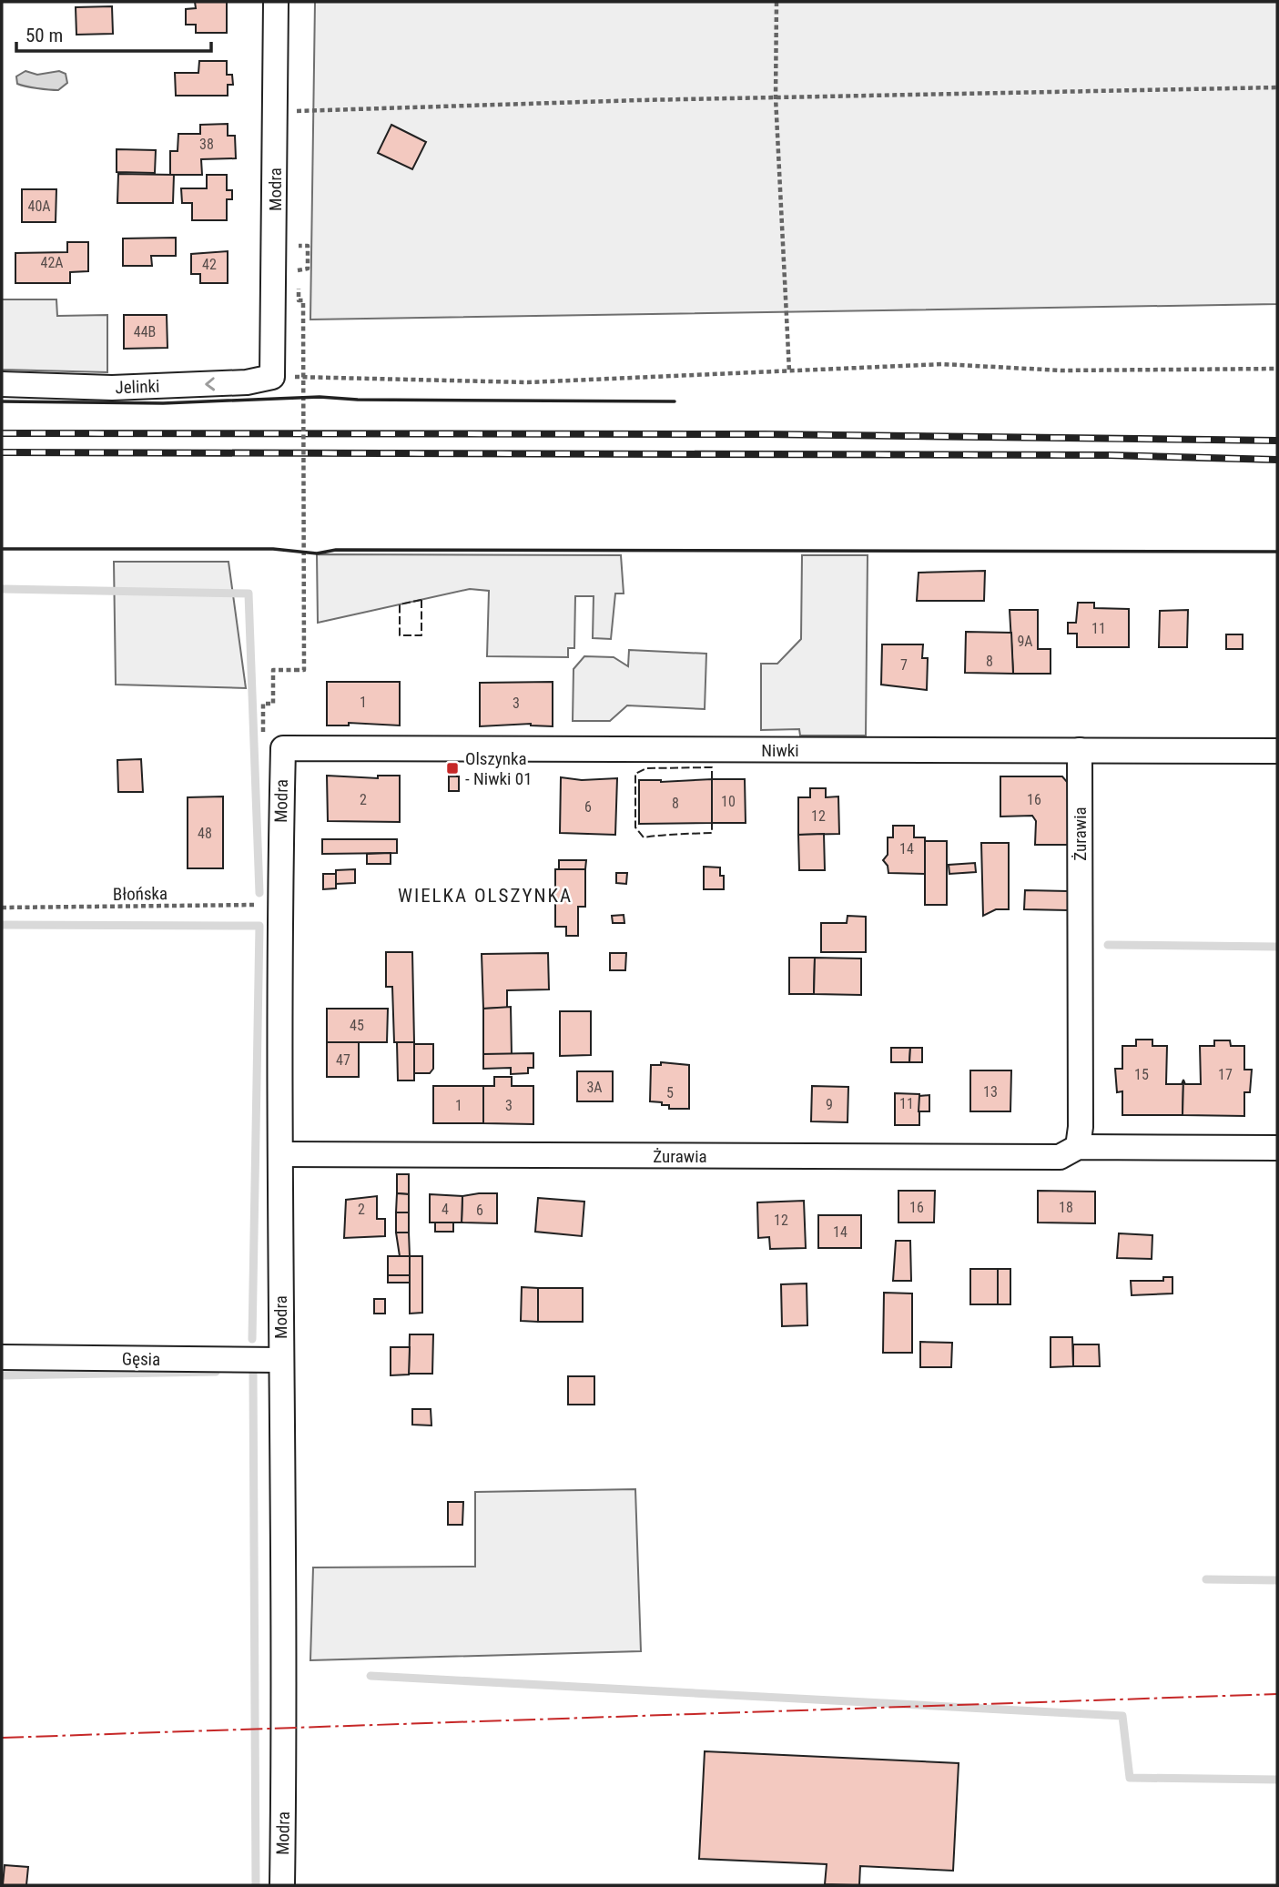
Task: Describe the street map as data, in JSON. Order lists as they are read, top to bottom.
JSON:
{
  "streets": {
    "street": [
      "Modra",
      "Jelinki",
      "Niwki",
      "Żurawia",
      "Gęsia"
    ],
    "path": ["Błońska"]
  },
  "crossings": [
    ["Modra", "Jelinki"],
    ["Modra", "Niwki"],
    ["Modra", "Żurawia"],
    ["Modra", "Błońska"],
    ["Modra", "Gęsia"],
    ["Niwki", "Żurawia"]
  ],
  "one_way": ["Jelinki"],
  "districts": ["WIELKA OLSZYNKA"],
  "places": {
    "transit": ["Olszynka - Niwki 01"]
  },
  "house_numbers": [
    "38",
    "40A",
    "42A",
    "42",
    "44B",
    "11",
    "9A",
    "8",
    "7",
    "1",
    "3",
    "2",
    "16",
    "10",
    "8",
    "6",
    "12",
    "48",
    "14",
    "45",
    "47",
    "15",
    "17",
    "3A",
    "13",
    "5",
    "11",
    "9",
    "1",
    "3",
    "16",
    "18",
    "2",
    "4",
    "6",
    "12",
    "14"
  ],
  "scale_bar": "50 m"
}
